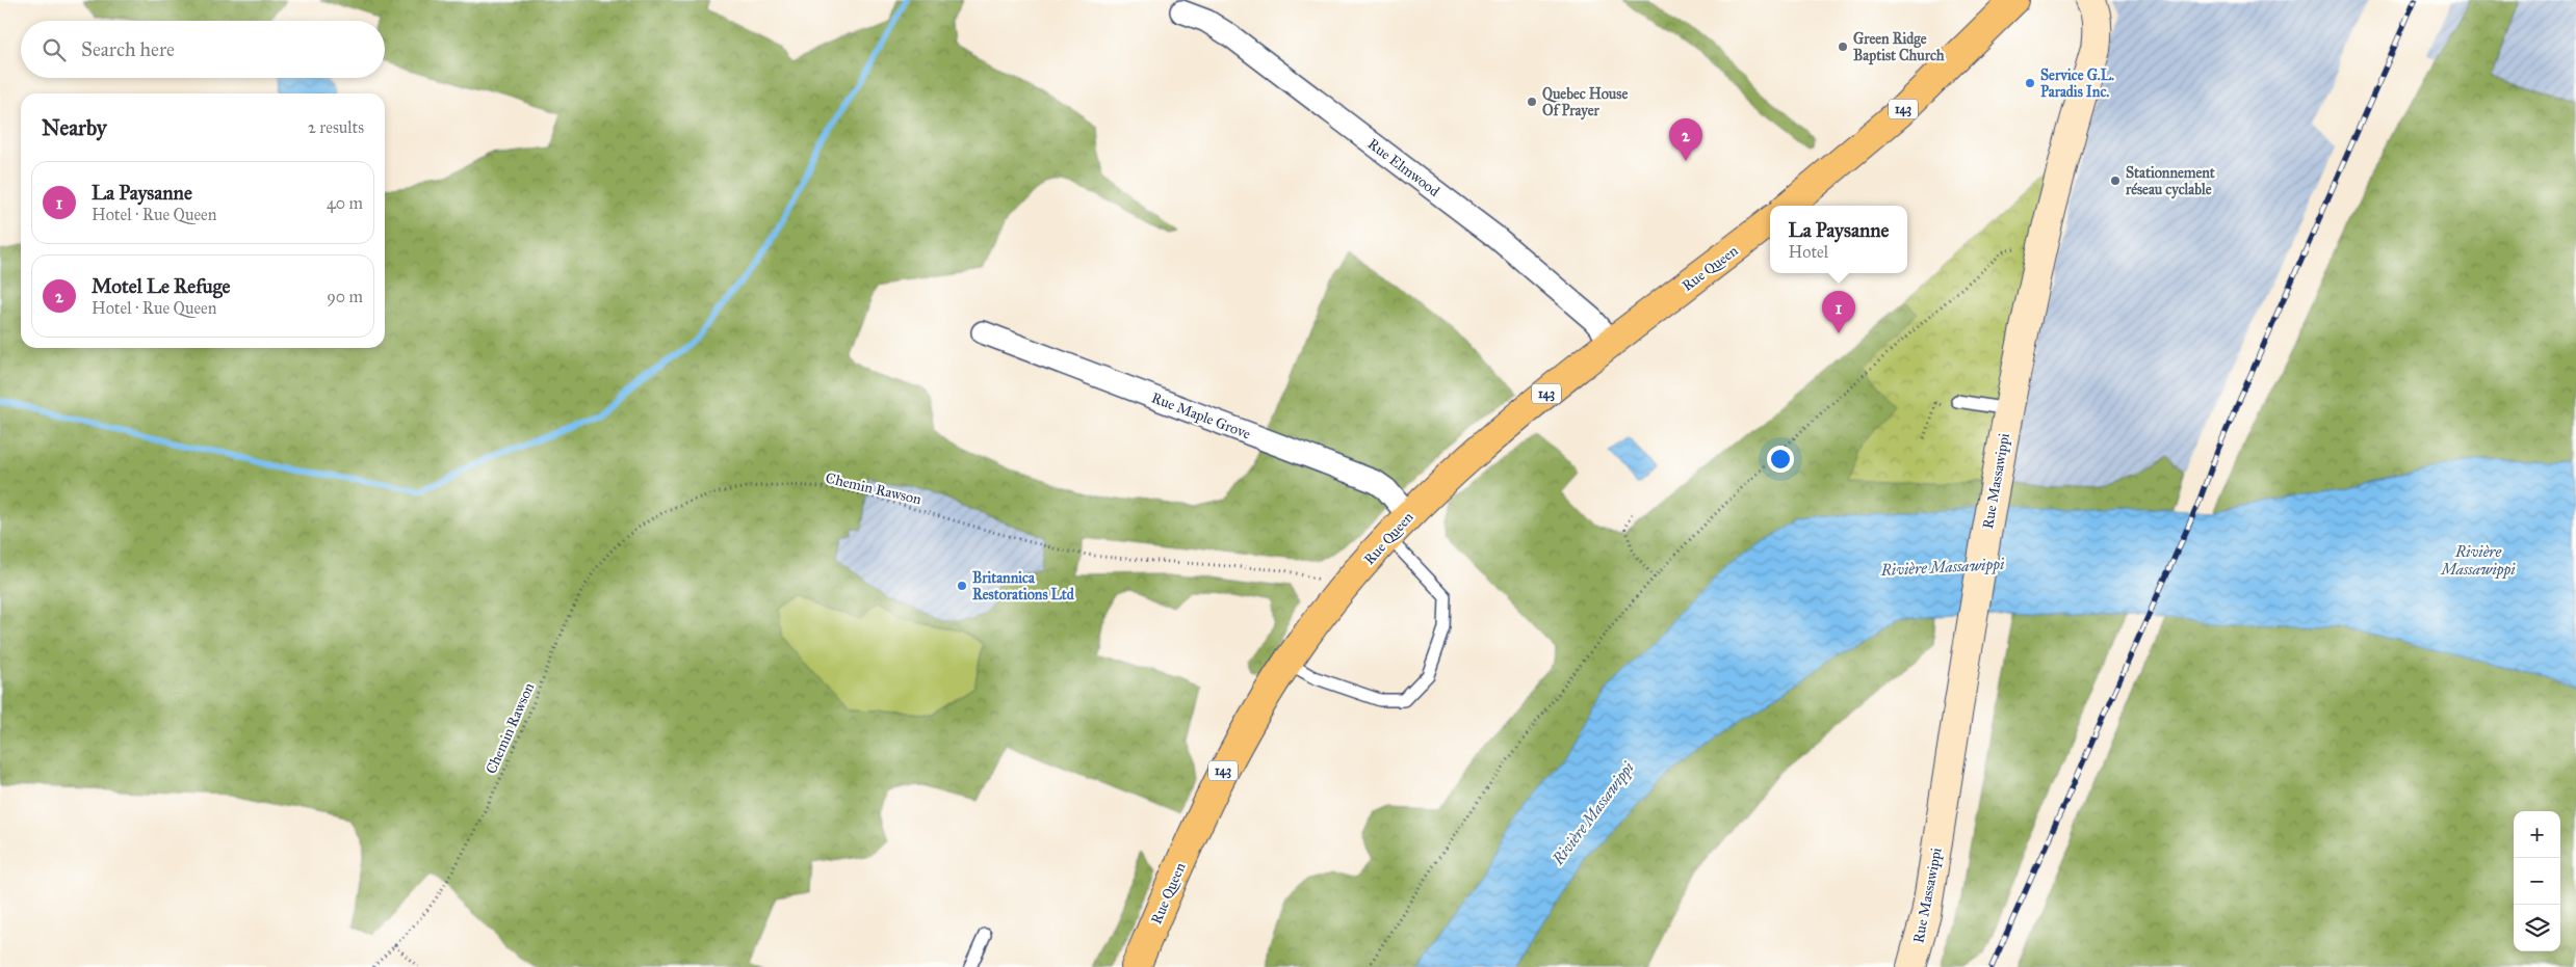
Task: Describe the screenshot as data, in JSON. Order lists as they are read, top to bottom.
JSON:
{
  "streets": {
    "main road": ["143", "Rue Queen"],
    "street": ["Rue Elmwood", "Rue Maple Grove", "Rue Massawippi"],
    "path": ["Chemin Rawson"]
  },
  "crossings": [
    ["Rue Elmwood", "Rue Queen"],
    ["Rue Queen", "Rue Maple Grove"],
    ["Rue Queen", "Chemin Rawson"]
  ],
  "water": ["Rivière Massawippi"],
  "places": [
    "Green Ridge Baptist Church",
    "Service G.L. Paradis Inc.",
    "Quebec House Of Prayer",
    "Stationnement réseau cyclable",
    "Britannica Restorations Ltd"
  ],
  "page": {
    "search": "Search here",
    "heading": ["Nearby", "2 results"],
    "pins": ["2", "1"],
    "list": [
      {
        "mark": "1",
        "name": "La Paysanne",
        "note": "Hotel · Rue Queen",
        "value": "40 m"
      },
      {
        "mark": "2",
        "name": "Motel Le Refuge",
        "note": "Hotel · Rue Queen",
        "value": "90 m"
      }
    ],
    "popup": ["La Paysanne", "Hotel"],
    "map_buttons": ["+", "−"]
  }
}
